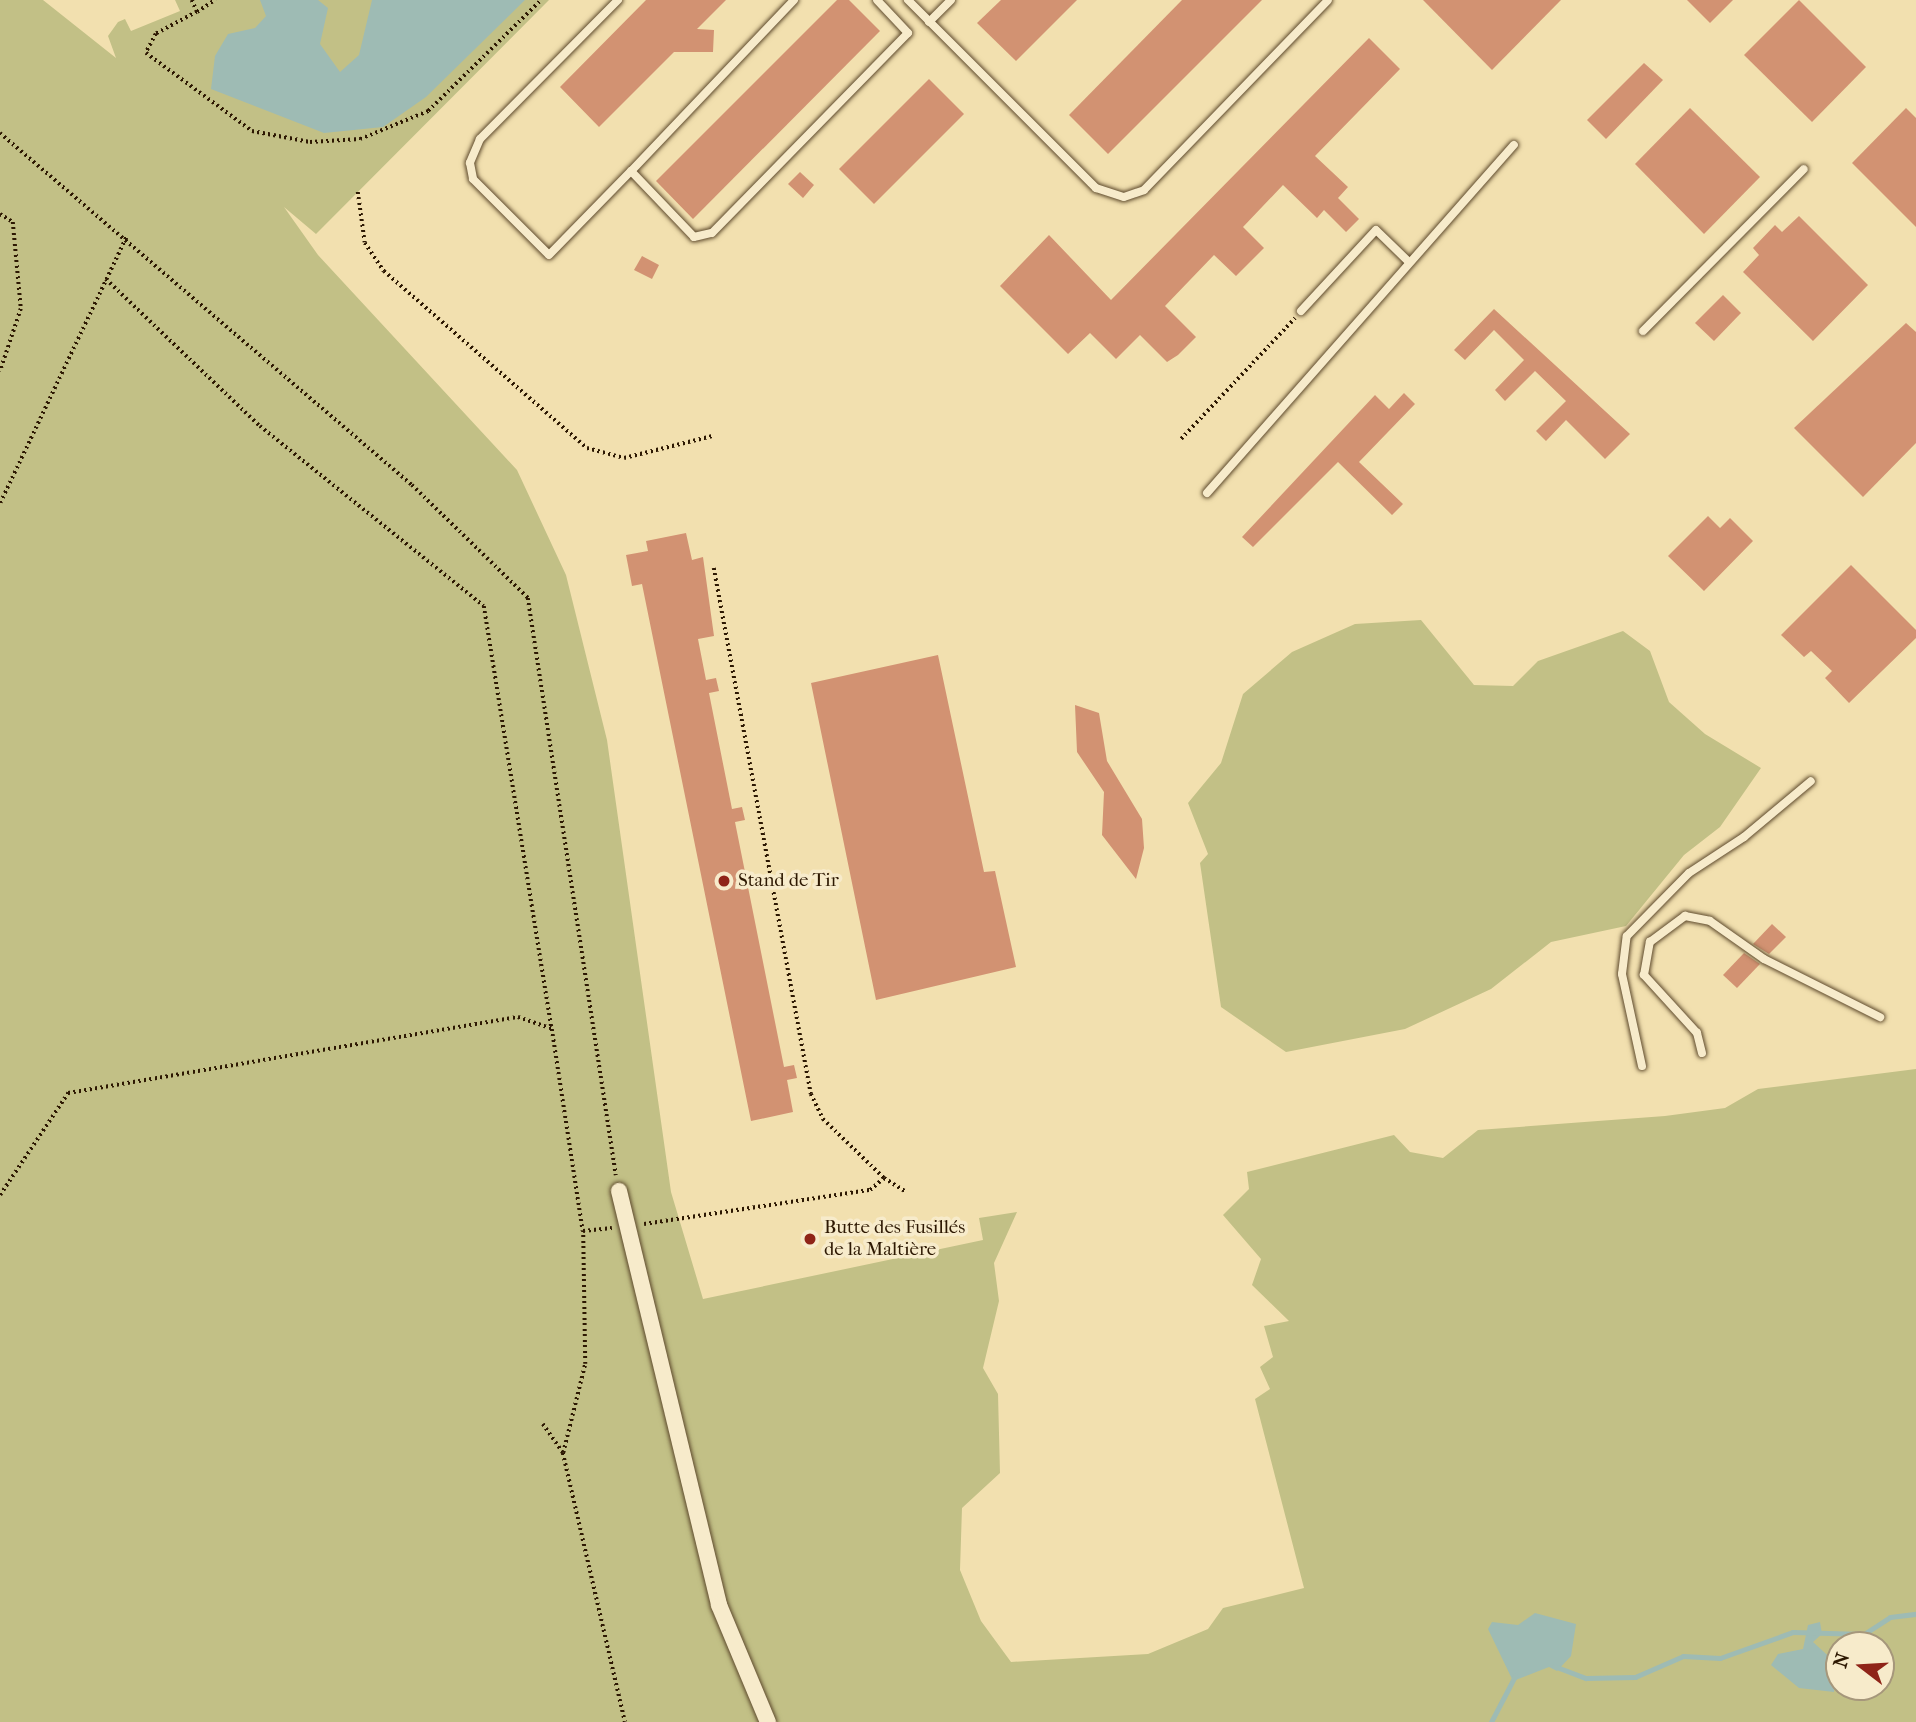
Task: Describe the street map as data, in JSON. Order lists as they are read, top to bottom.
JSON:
{
  "places": ["Stand de Tir", "Butte des Fusillés de la Maltière"],
  "north": "left"
}
